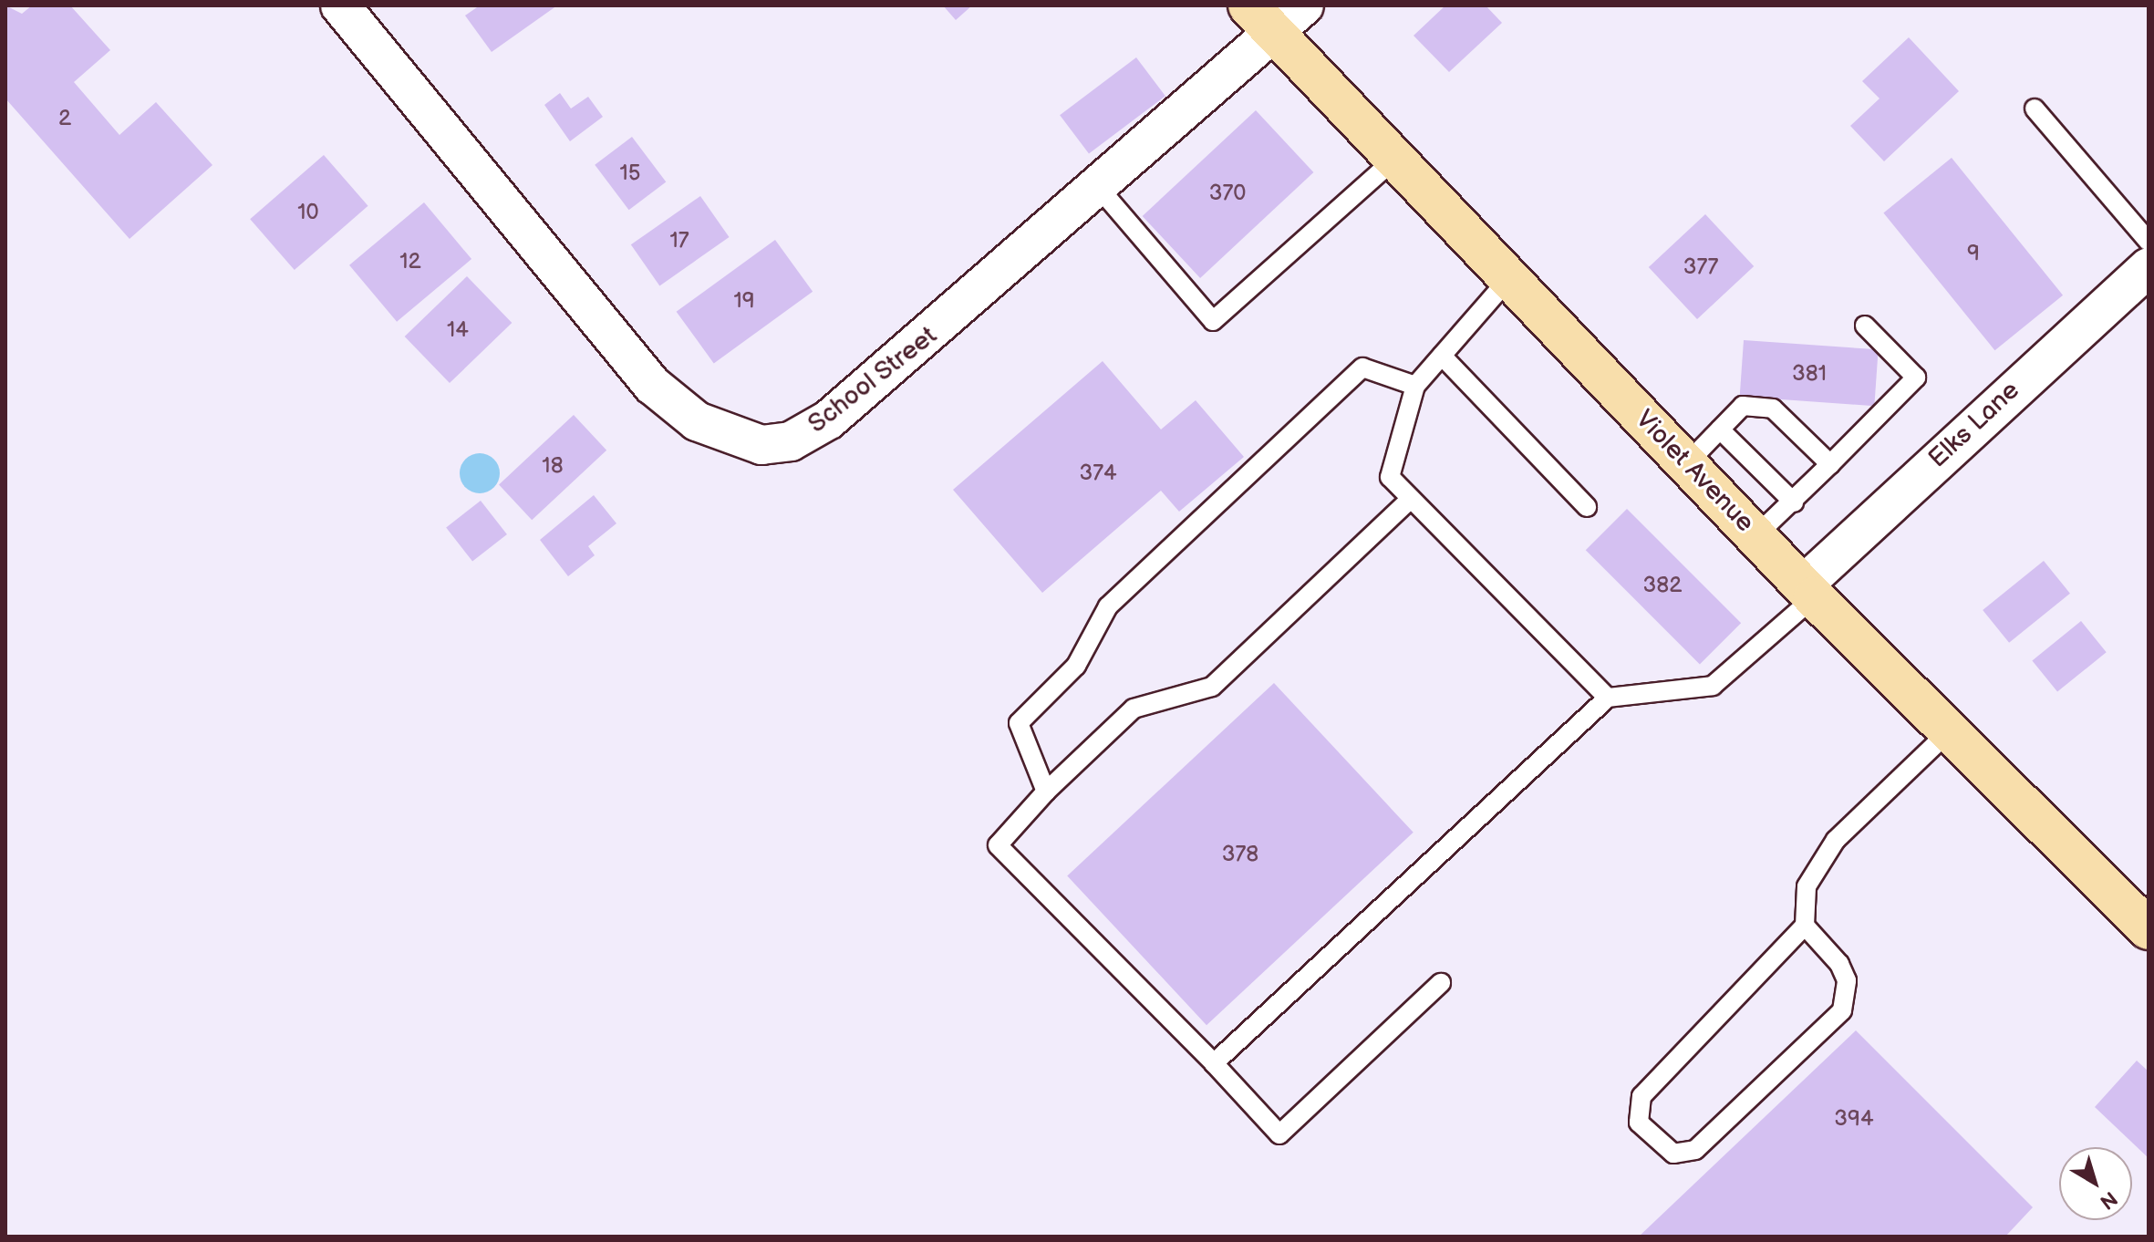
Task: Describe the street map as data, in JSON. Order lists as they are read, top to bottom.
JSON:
{
  "streets": {
    "main road": ["Violet Avenue"],
    "street": ["School Street", "Elks Lane"]
  },
  "crossings": [
    ["School Street", "Violet Avenue"],
    ["Elks Lane", "Violet Avenue"]
  ],
  "house_numbers": [
    "2",
    "15",
    "370",
    "10",
    "17",
    "9",
    "12",
    "377",
    "19",
    "14",
    "381",
    "18",
    "374",
    "382",
    "378",
    "394"
  ],
  "north": "bottom right"
}
